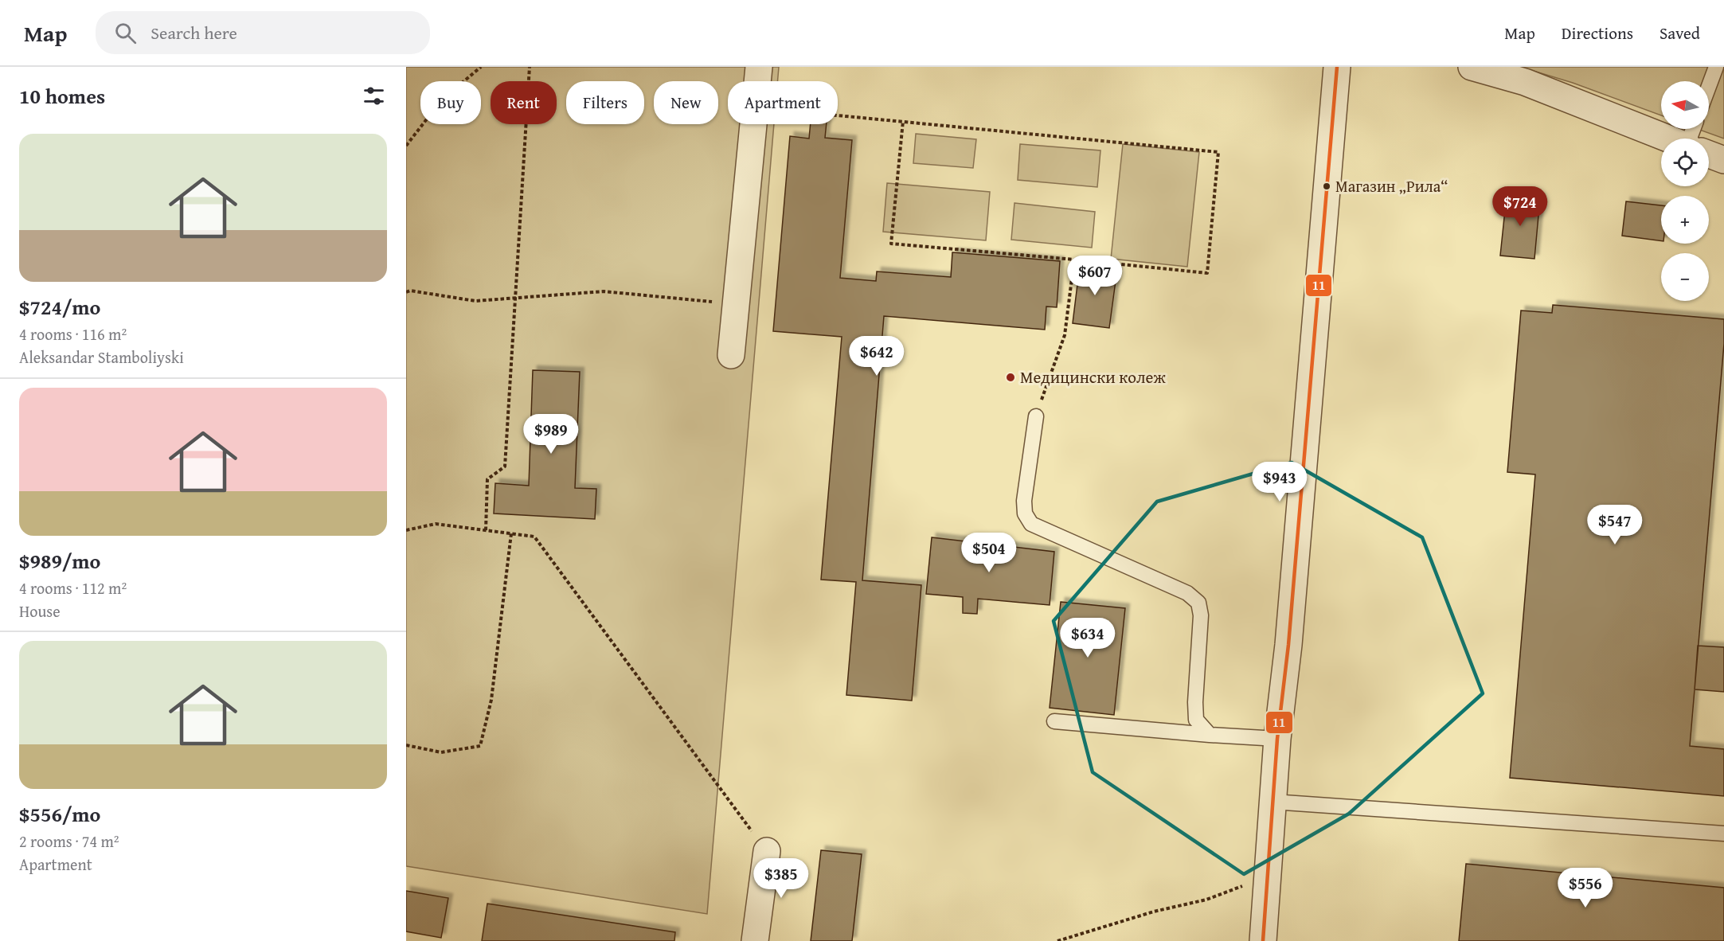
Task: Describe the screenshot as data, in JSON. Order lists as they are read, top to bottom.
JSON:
{
  "places": ["Магазин „Рила“", "Медицински колеж"],
  "lines": ["transit line 11"],
  "north": "left",
  "page": {
    "header": "Map",
    "search": "Search here",
    "nav": ["Map", "Directions", "Saved"],
    "heading": "10 homes",
    "map_buttons": ["+", "−"],
    "chip": [
      "Buy",
      "Rent",
      "Filters",
      "New",
      "Apartment"
    ],
    "list": [
      {
        "name": "$724/mo",
        "note": "4 rooms · 116 m² · Aleksandar Stamboliyski"
      },
      {
        "name": "$989/mo",
        "note": "4 rooms · 112 m² · House"
      },
      {
        "name": "$556/mo",
        "note": "2 rooms · 74 m² · Apartment"
      }
    ],
    "price": [
      "$724",
      "$607",
      "$642",
      "$989",
      "$943",
      "$547",
      "$504",
      "$634",
      "$385",
      "$556"
    ]
  }
}
